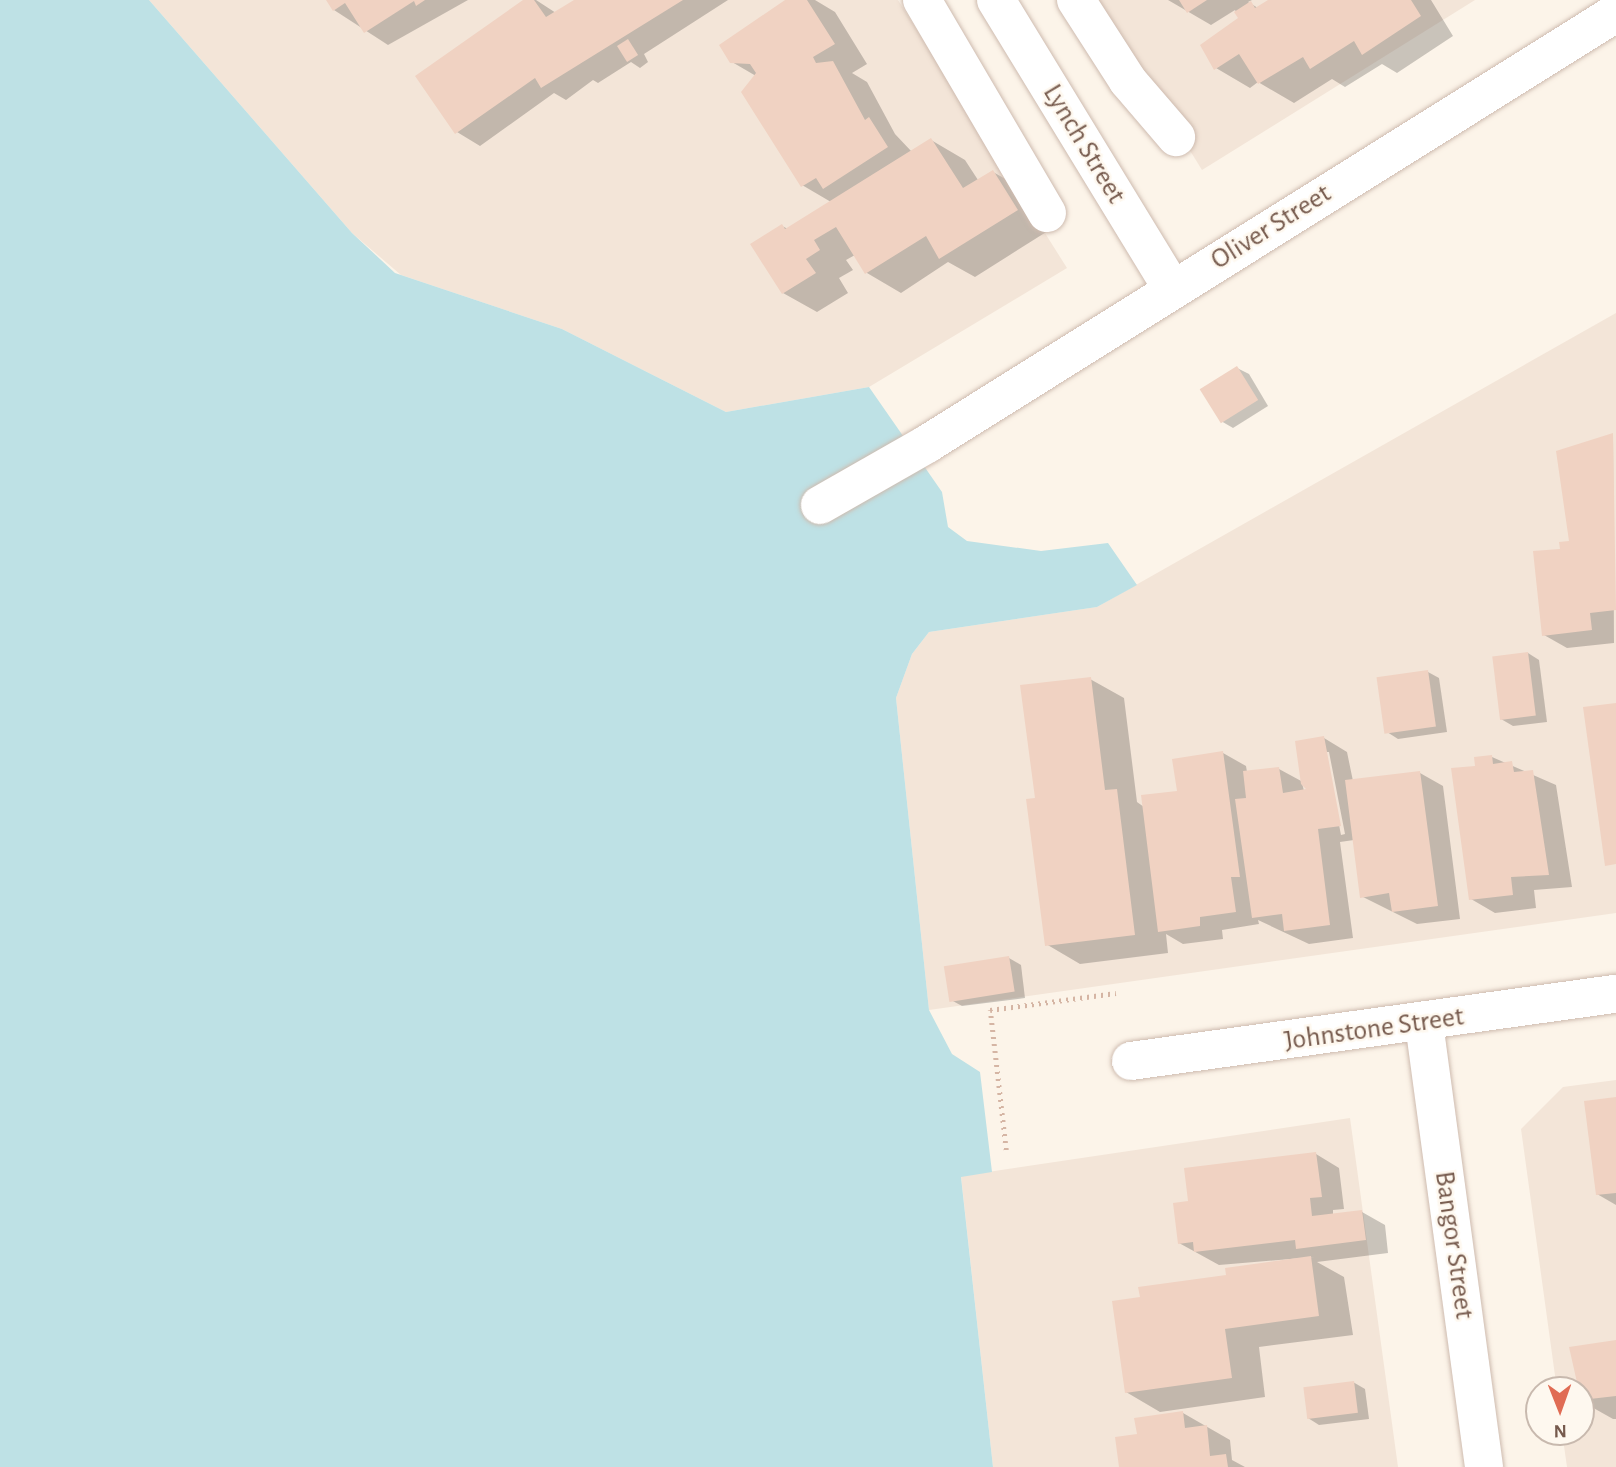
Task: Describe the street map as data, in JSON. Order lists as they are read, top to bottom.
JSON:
{
  "streets": {
    "street": [
      "Lynch Street",
      "Oliver Street",
      "Johnstone Street",
      "Bangor Street"
    ]
  },
  "crossings": [
    ["Lynch Street", "Oliver Street"],
    ["Johnstone Street", "Bangor Street"]
  ],
  "north": "bottom"
}
